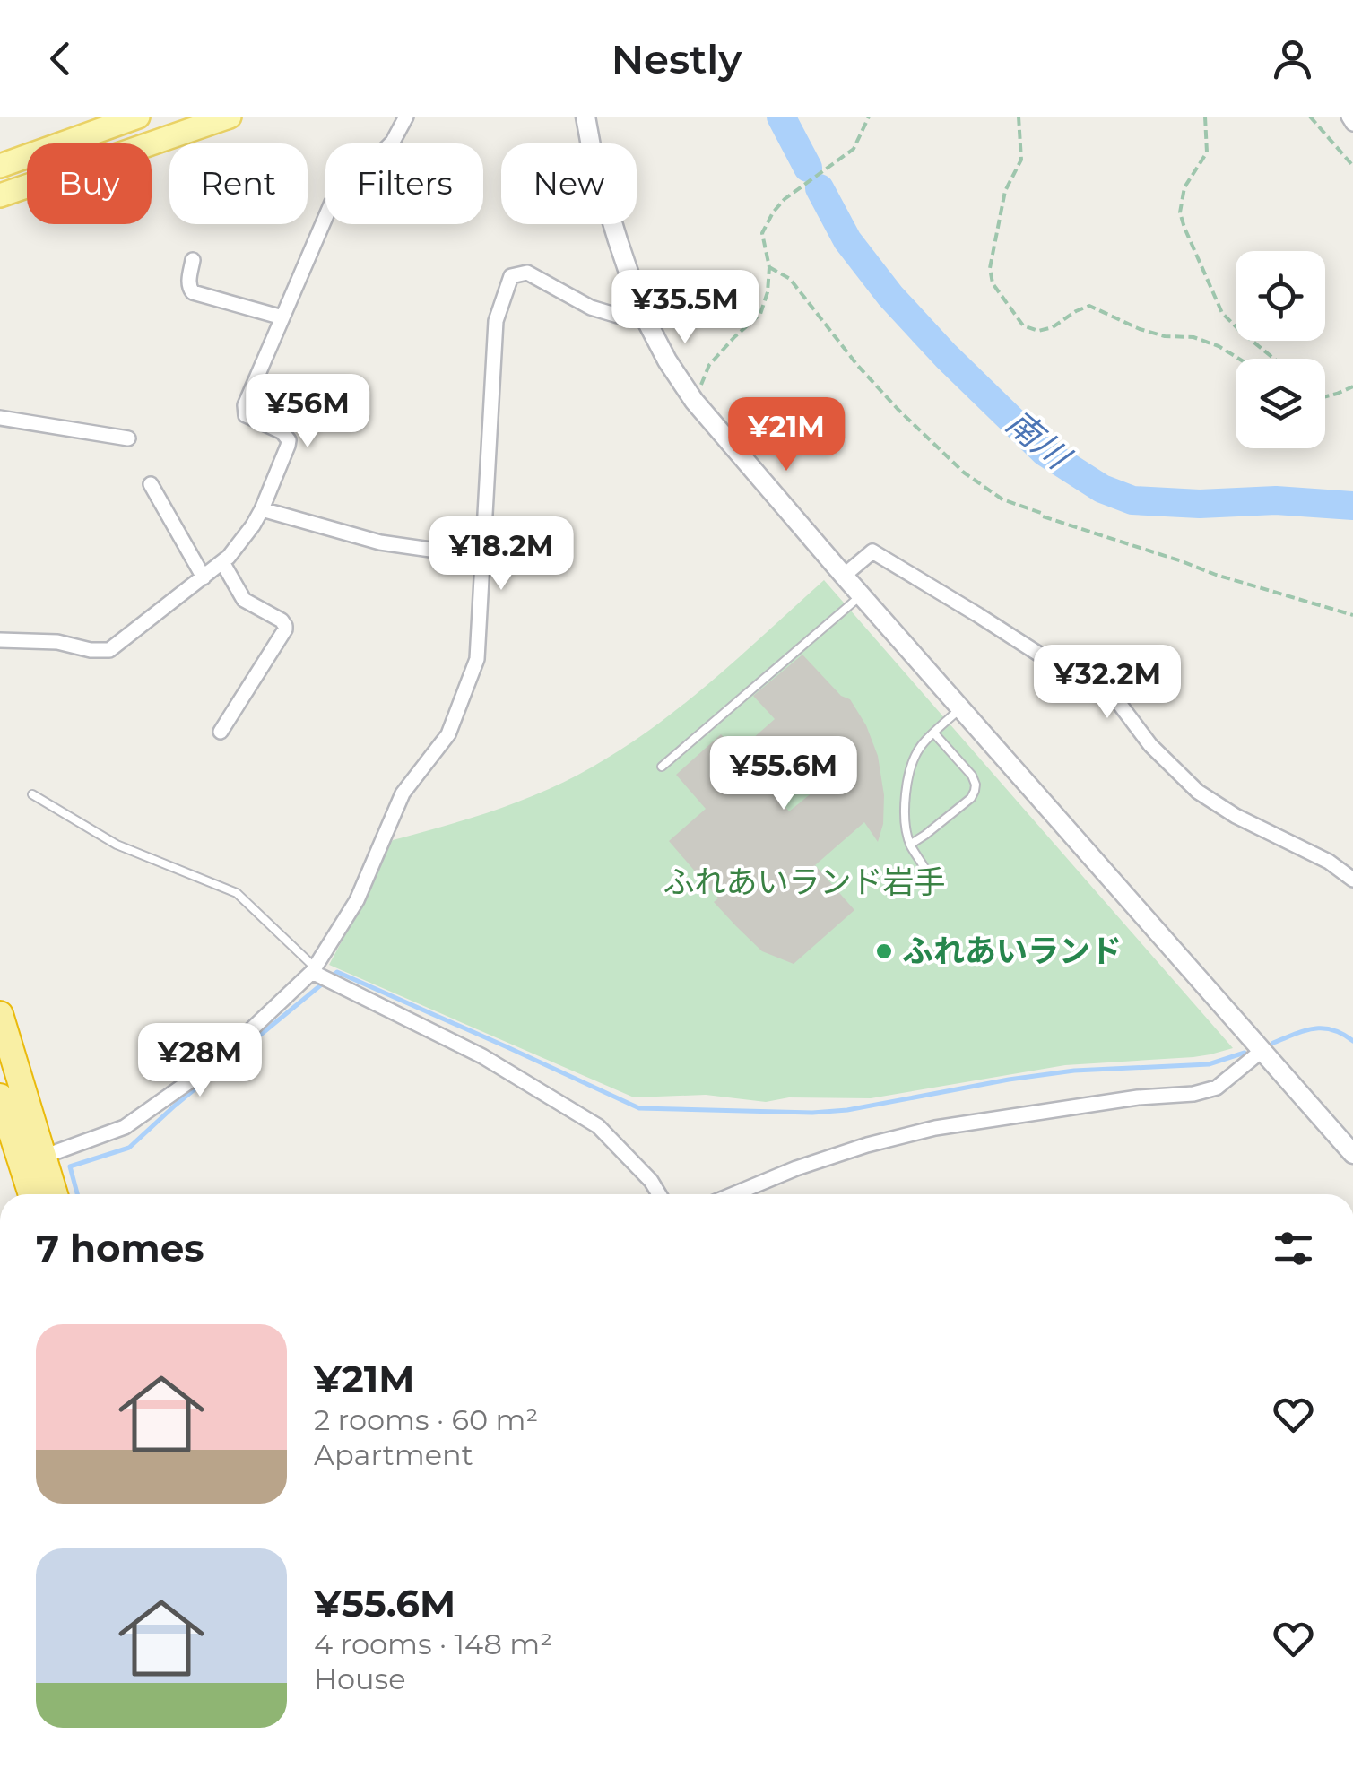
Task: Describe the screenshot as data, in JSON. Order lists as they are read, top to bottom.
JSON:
{
  "water": ["南川"],
  "parks": ["ふれあいランド岩手"],
  "places": ["ふれあいランド"],
  "page": {
    "header": "Nestly",
    "chip": [
      "Buy",
      "Rent",
      "Filters",
      "New"
    ],
    "price": [
      "¥35.5M",
      "¥56M",
      "¥21M",
      "¥18.2M",
      "¥32.2M",
      "¥55.6M",
      "¥28M"
    ],
    "heading": "7 homes",
    "list": [
      {
        "name": "¥21M",
        "note": "2 rooms · 60 m² · Apartment"
      },
      {
        "name": "¥55.6M",
        "note": "4 rooms · 148 m² · House"
      }
    ]
  }
}
